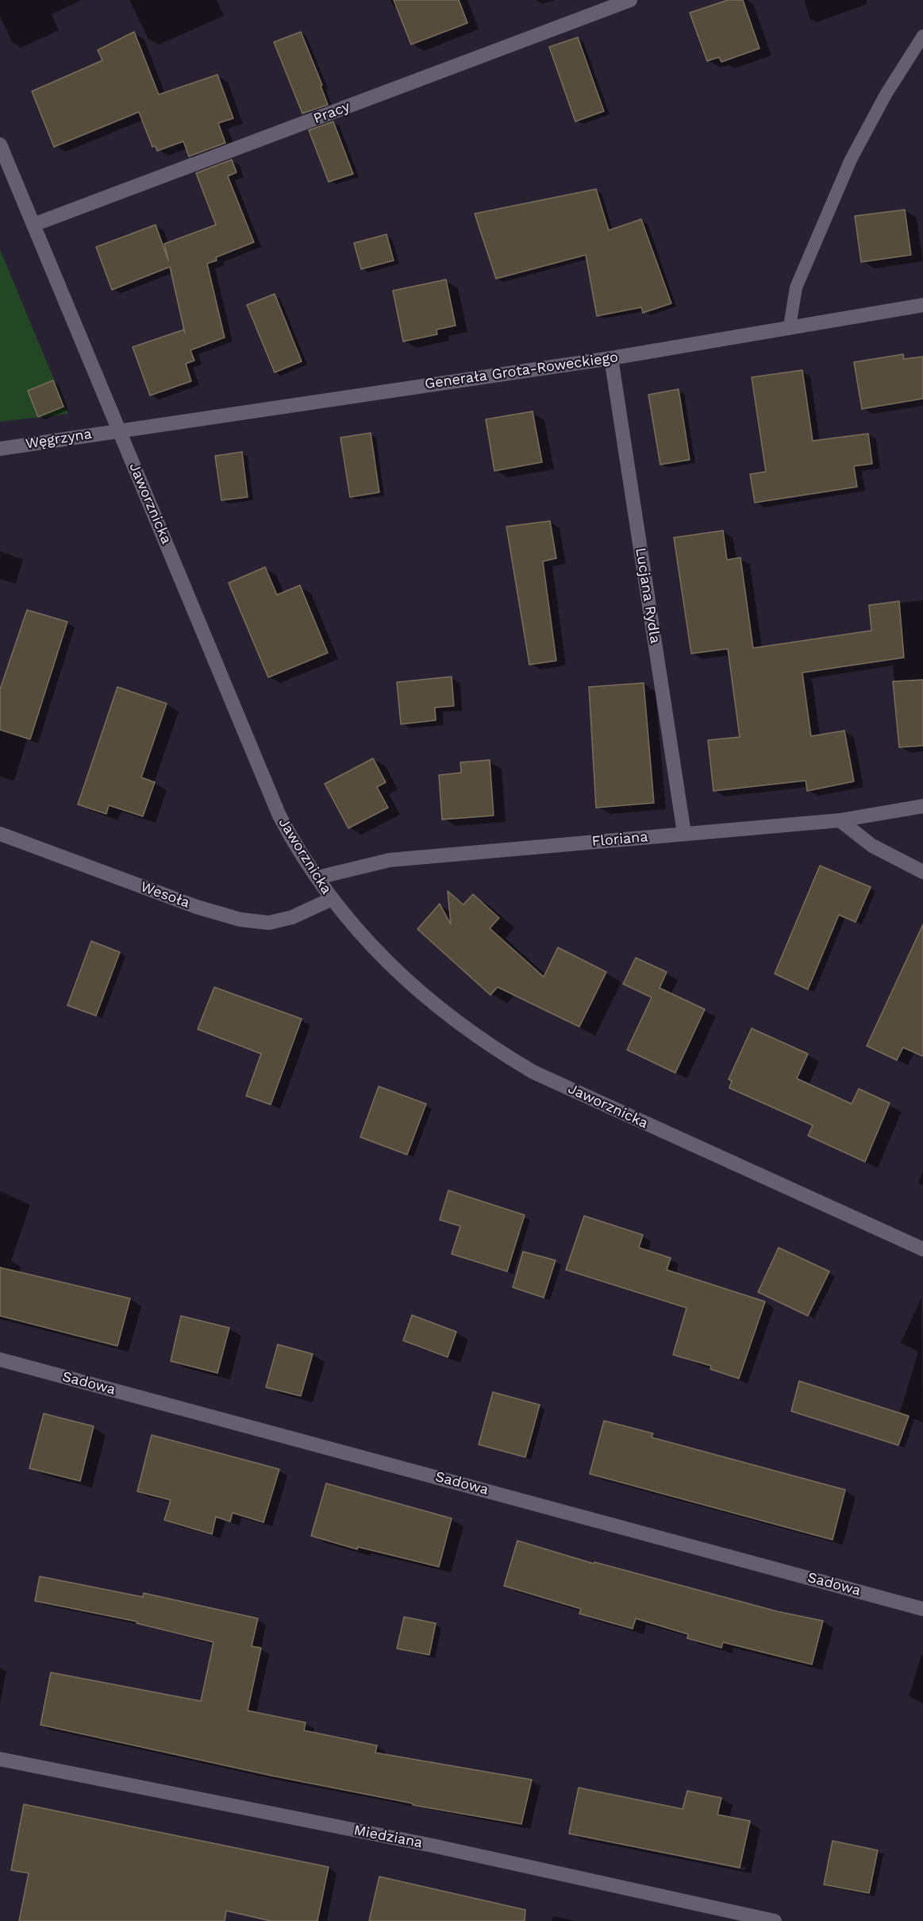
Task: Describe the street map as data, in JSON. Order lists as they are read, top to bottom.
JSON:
{
  "streets": {
    "street": [
      "Pracy",
      "Generała Grota-Roweckiego",
      "Węgrzyna",
      "Jaworznicka",
      "Lucjana Rydla",
      "Floriana",
      "Wesoła",
      "Sadowa",
      "Miedziana"
    ]
  },
  "crossings": [
    ["Pracy", "Jaworznicka"],
    ["Generała Grota-Roweckiego", "Węgrzyna"],
    ["Generała Grota-Roweckiego", "Jaworznicka"],
    ["Generała Grota-Roweckiego", "Lucjana Rydla"],
    ["Węgrzyna", "Jaworznicka"],
    ["Jaworznicka", "Floriana"],
    ["Jaworznicka", "Wesoła"],
    ["Lucjana Rydla", "Floriana"]
  ]
}
